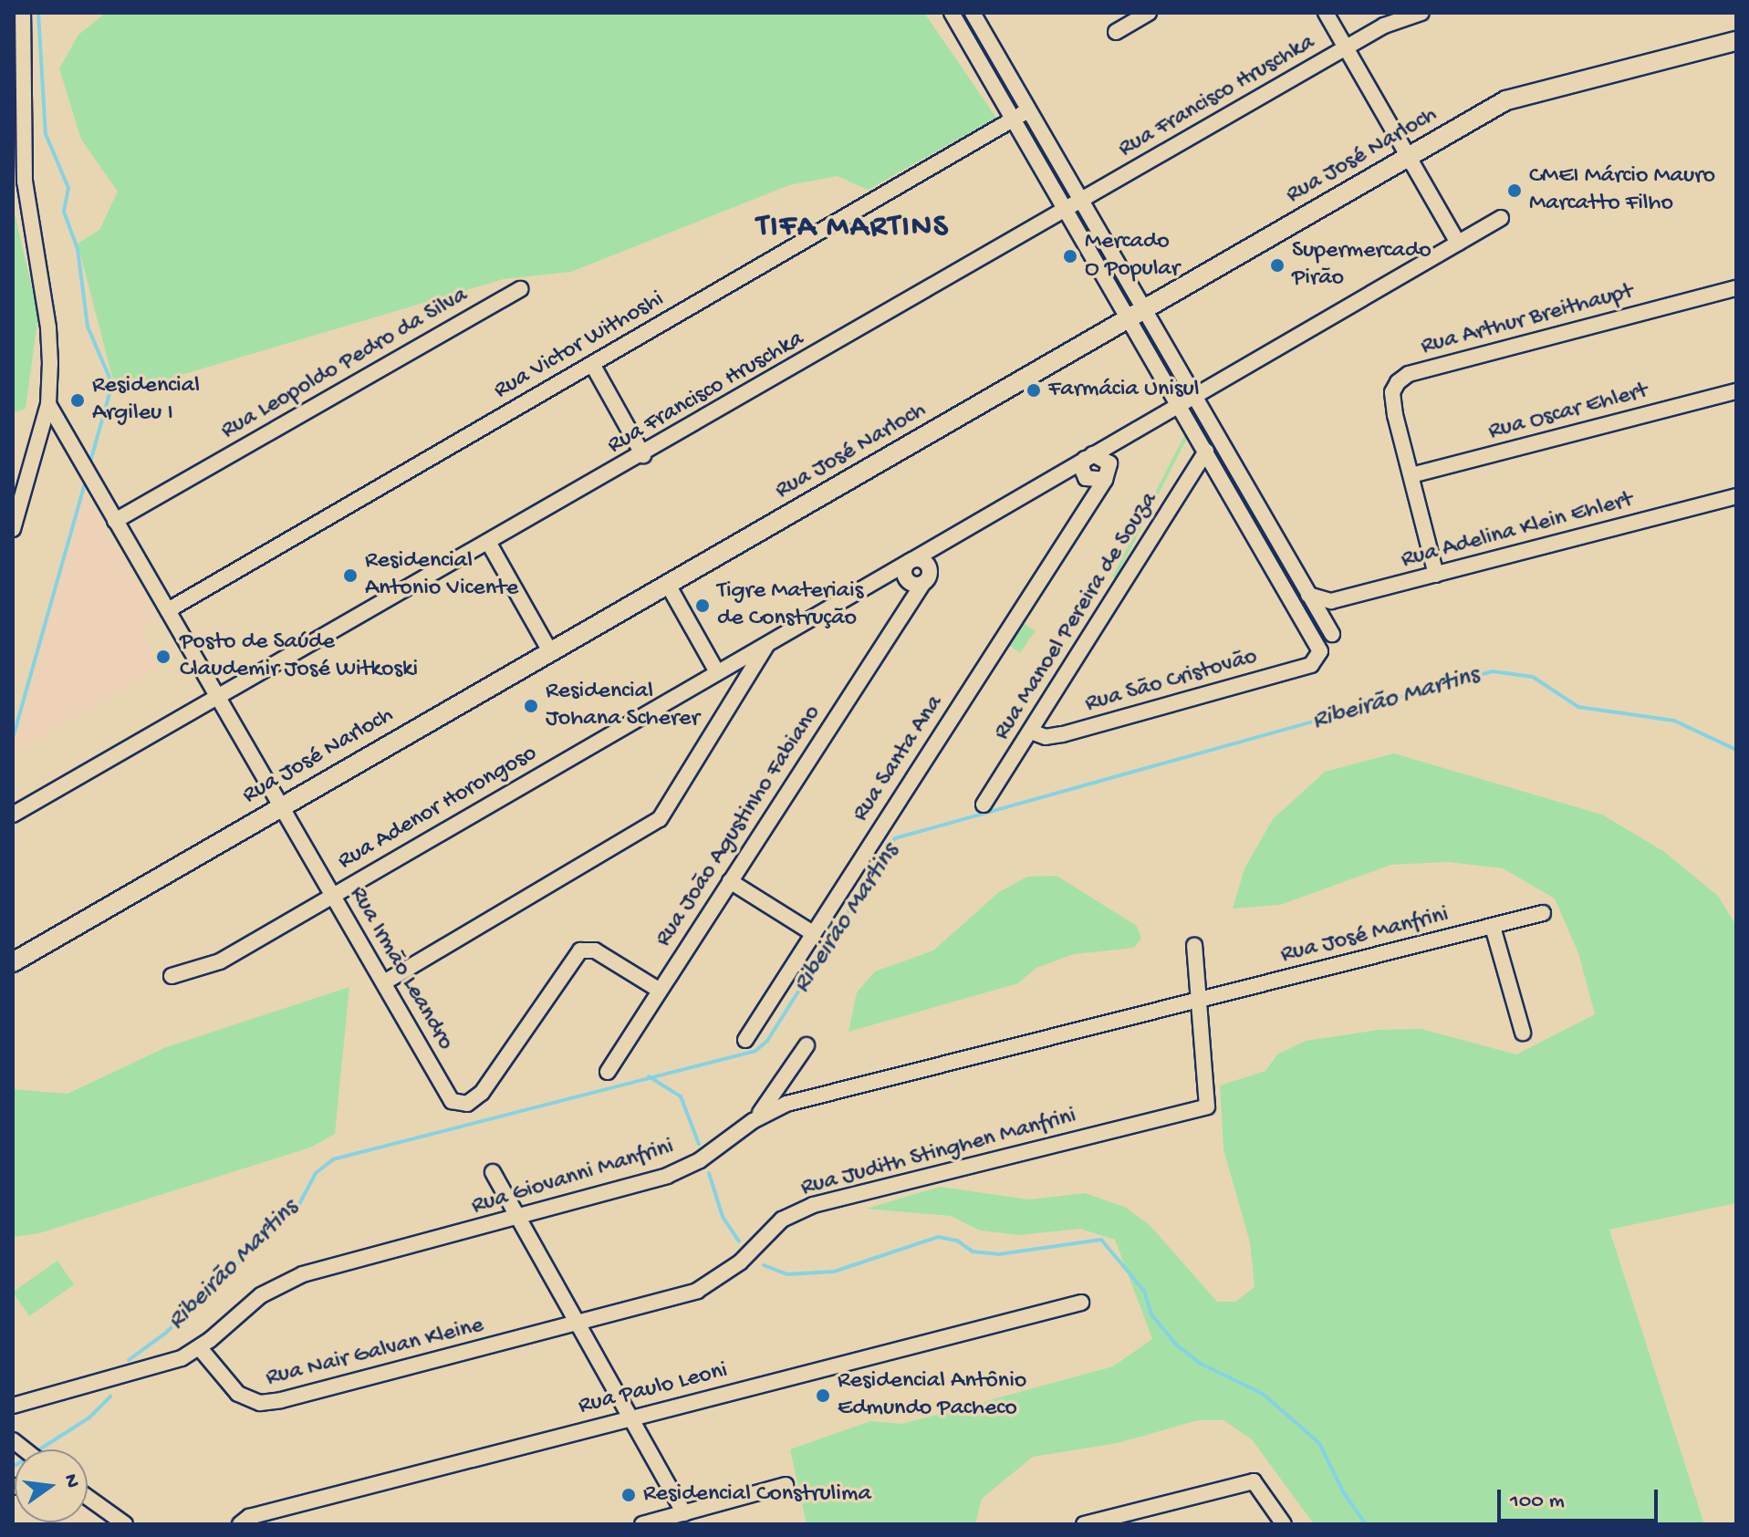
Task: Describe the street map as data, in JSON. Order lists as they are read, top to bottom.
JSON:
{
  "streets": {
    "main road": ["Rua José Narloch"],
    "street": [
      "Rua Francisco Hruschka",
      "Rua Arthur Breithaupt",
      "Rua Victor Withoshi",
      "Rua Leopoldo Pedro da Silva",
      "Rua Oscar Ehlert",
      "Rua Adelina Klein Ehlert",
      "Rua Manoel Pereira de Souza",
      "Rua São Cristovão",
      "Rua Santa Ana",
      "Rua Adenor Horongoso",
      "Rua João Agustinho Fabiano",
      "Rua José Manfrini",
      "Rua Irmão Leandro",
      "Rua Judith Stinghen Manfrini",
      "Rua Giovanni Manfrini",
      "Rua Nair Galvan Kleine",
      "Rua Paulo Leoni"
    ]
  },
  "crossings": [
    ["Rua Francisco Hruschka", "Rua Irmão Leandro"],
    ["Rua José Narloch", "Rua Irmão Leandro"],
    ["Rua Arthur Breithaupt", "Rua Oscar Ehlert"],
    ["Rua Arthur Breithaupt", "Rua Adelina Klein Ehlert"],
    ["Rua Victor Withoshi", "Rua Irmão Leandro"],
    ["Rua Leopoldo Pedro da Silva", "Rua Irmão Leandro"],
    ["Rua Adelina Klein Ehlert", "Rua São Cristovão"],
    ["Rua Manoel Pereira de Souza", "Rua São Cristovão"],
    ["Rua Santa Ana", "Rua Adenor Horongoso"],
    ["Rua Adenor Horongoso", "Rua João Agustinho Fabiano"],
    ["Rua Adenor Horongoso", "Rua Irmão Leandro"],
    ["Rua João Agustinho Fabiano", "Rua Irmão Leandro"],
    ["Rua José Manfrini", "Rua Judith Stinghen Manfrini"],
    ["Rua José Manfrini", "Rua Giovanni Manfrini"],
    ["Rua Judith Stinghen Manfrini", "Rua Giovanni Manfrini"],
    ["Rua Judith Stinghen Manfrini", "Rua Nair Galvan Kleine"],
    ["Rua Giovanni Manfrini", "Rua Nair Galvan Kleine"]
  ],
  "districts": ["TIFA MARTINS"],
  "water": ["Ribeirão Martins"],
  "places": [
    "CMEI Márcio Mauro Marcatto Filho",
    "Mercado O Popular",
    "Supermercado Pirão",
    "Farmácia Unisul",
    "Residencial Argileu I",
    "Residencial Antonio Vicente",
    "Tigre Materiais de Construção",
    "Posto de Saúde Claudemir José Witkoski",
    "Residencial Johana Scherer",
    "Residencial Antônio Edmundo Pacheco",
    "Residencial Construlima"
  ],
  "scale_bar": "100 m",
  "north": "right"
}
